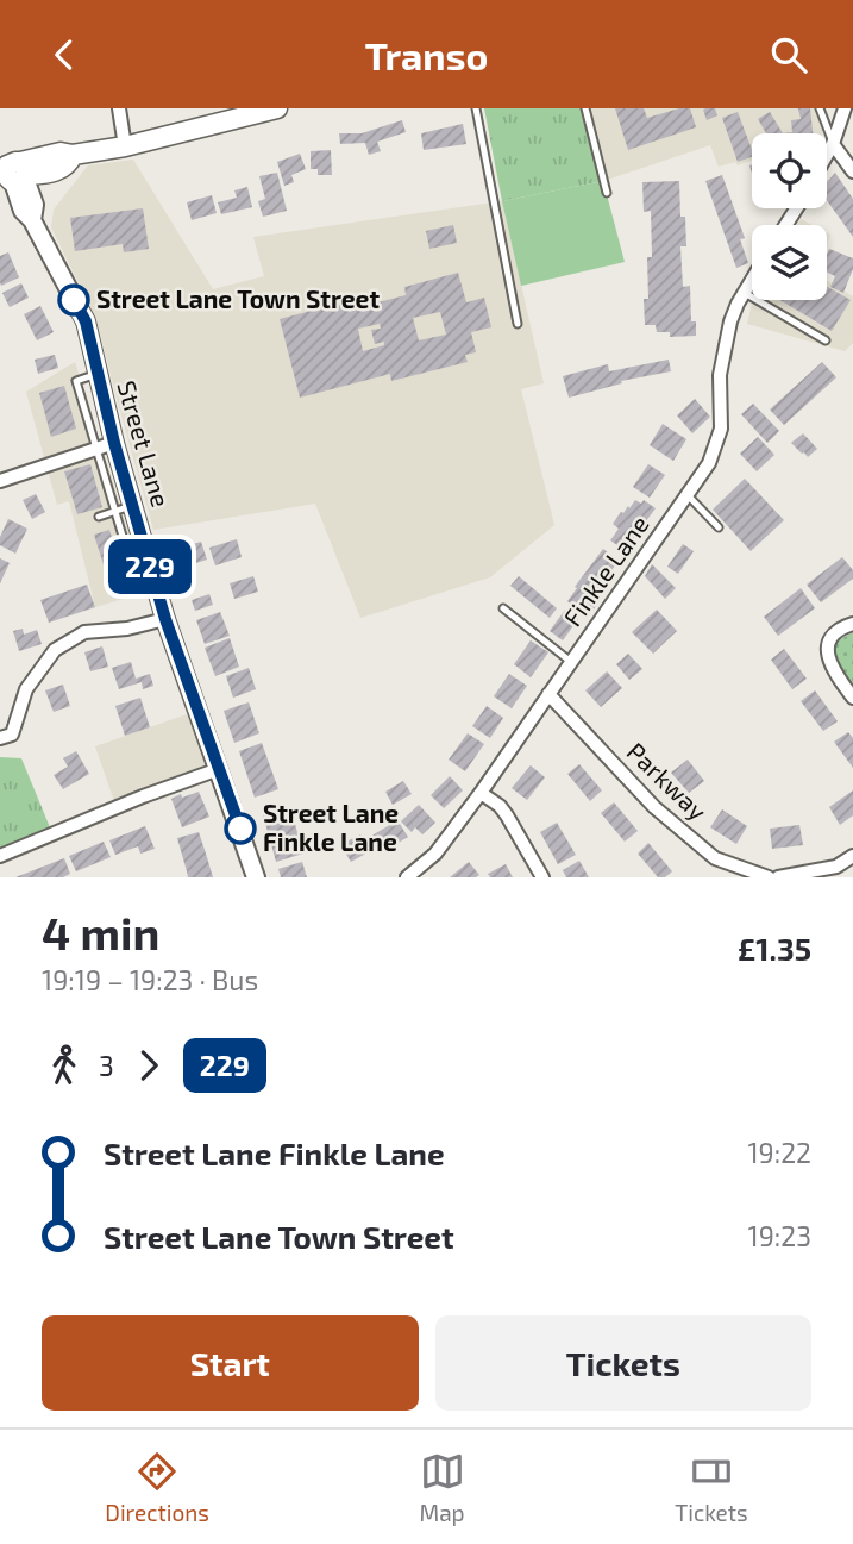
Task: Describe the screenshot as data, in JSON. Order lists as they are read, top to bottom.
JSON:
{
  "streets": {
    "street": ["Street Lane", "Finkle Lane", "Parkway"]
  },
  "crossings": [
    ["Finkle Lane", "Parkway"]
  ],
  "places": ["Street Lane Town Street", "Street Lane Finkle Lane"],
  "lines": ["bus line 229"],
  "page": {
    "header": "Transo",
    "on_map": "229",
    "heading": ["4 min", "19:19 – 19:23 · Bus", "£1.35"],
    "legs": ["3", "229"],
    "list": [
      {
        "name": "Street Lane Finkle Lane",
        "value": "19:22"
      },
      {
        "name": "Street Lane Town Street",
        "value": "19:23"
      }
    ],
    "buttons": ["Start", "Tickets"],
    "tabs": ["Directions", "Map", "Tickets"]
  }
}
